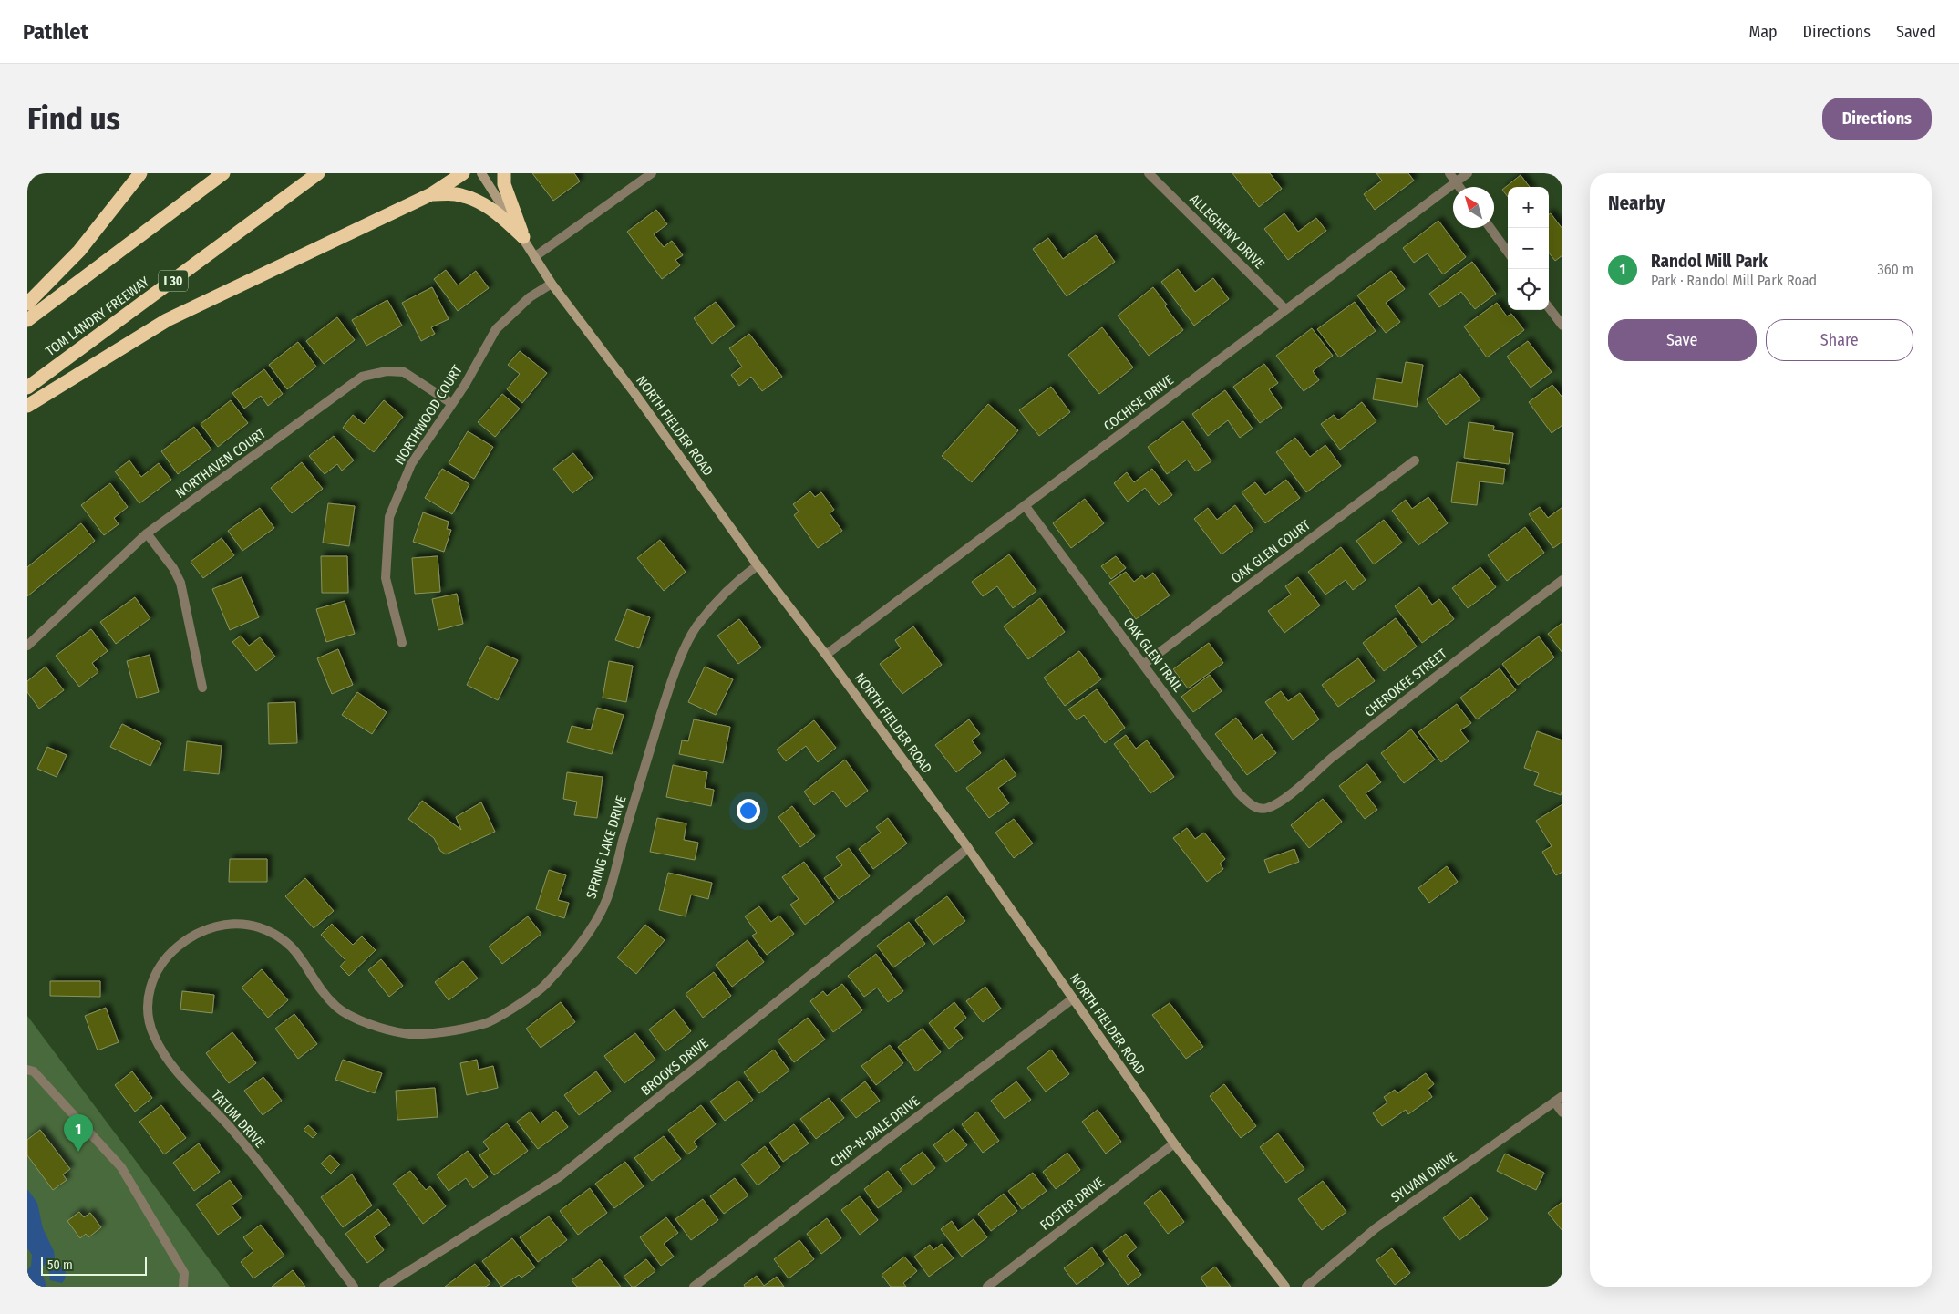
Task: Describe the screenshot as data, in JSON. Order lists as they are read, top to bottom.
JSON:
{
  "streets": {
    "highway": ["I 30", "TOM LANDRY FREEWAY"],
    "main road": ["NORTH FIELDER ROAD"],
    "street": [
      "ALLEGHENY DRIVE",
      "COCHISE DRIVE",
      "NORTHWOOD COURT",
      "NORTHAVEN COURT",
      "OAK GLEN COURT",
      "OAK GLEN TRAIL",
      "CHEROKEE STREET",
      "SPRING LAKE DRIVE",
      "BROOKS DRIVE",
      "TATUM DRIVE",
      "CHIP-N-DALE DRIVE",
      "SYLVAN DRIVE",
      "FOSTER DRIVE"
    ]
  },
  "crossings": [
    ["ALLEGHENY DRIVE", "COCHISE DRIVE"],
    ["COCHISE DRIVE", "NORTH FIELDER ROAD"],
    ["COCHISE DRIVE", "OAK GLEN TRAIL"],
    ["NORTHWOOD COURT", "NORTH FIELDER ROAD"],
    ["NORTHWOOD COURT", "NORTHAVEN COURT"],
    ["NORTH FIELDER ROAD", "SPRING LAKE DRIVE"],
    ["NORTH FIELDER ROAD", "BROOKS DRIVE"],
    ["NORTH FIELDER ROAD", "CHIP-N-DALE DRIVE"],
    ["NORTH FIELDER ROAD", "FOSTER DRIVE"],
    ["OAK GLEN COURT", "OAK GLEN TRAIL"],
    ["OAK GLEN TRAIL", "CHEROKEE STREET"],
    ["SPRING LAKE DRIVE", "TATUM DRIVE"]
  ],
  "scale_bar": "50 m",
  "north": "top left",
  "page": {
    "header": "Pathlet",
    "nav": ["Map", "Directions", "Saved"],
    "buttons": [
      "Directions",
      ["Save", "Share"]
    ],
    "title": "Find us",
    "heading": "Nearby",
    "map_buttons": ["+", "−"],
    "list": [
      {
        "mark": "1",
        "name": "Randol Mill Park",
        "note": "Park · Randol Mill Park Road",
        "value": "360 m"
      }
    ],
    "pins": "1",
    "scale": "50 m"
  }
}
